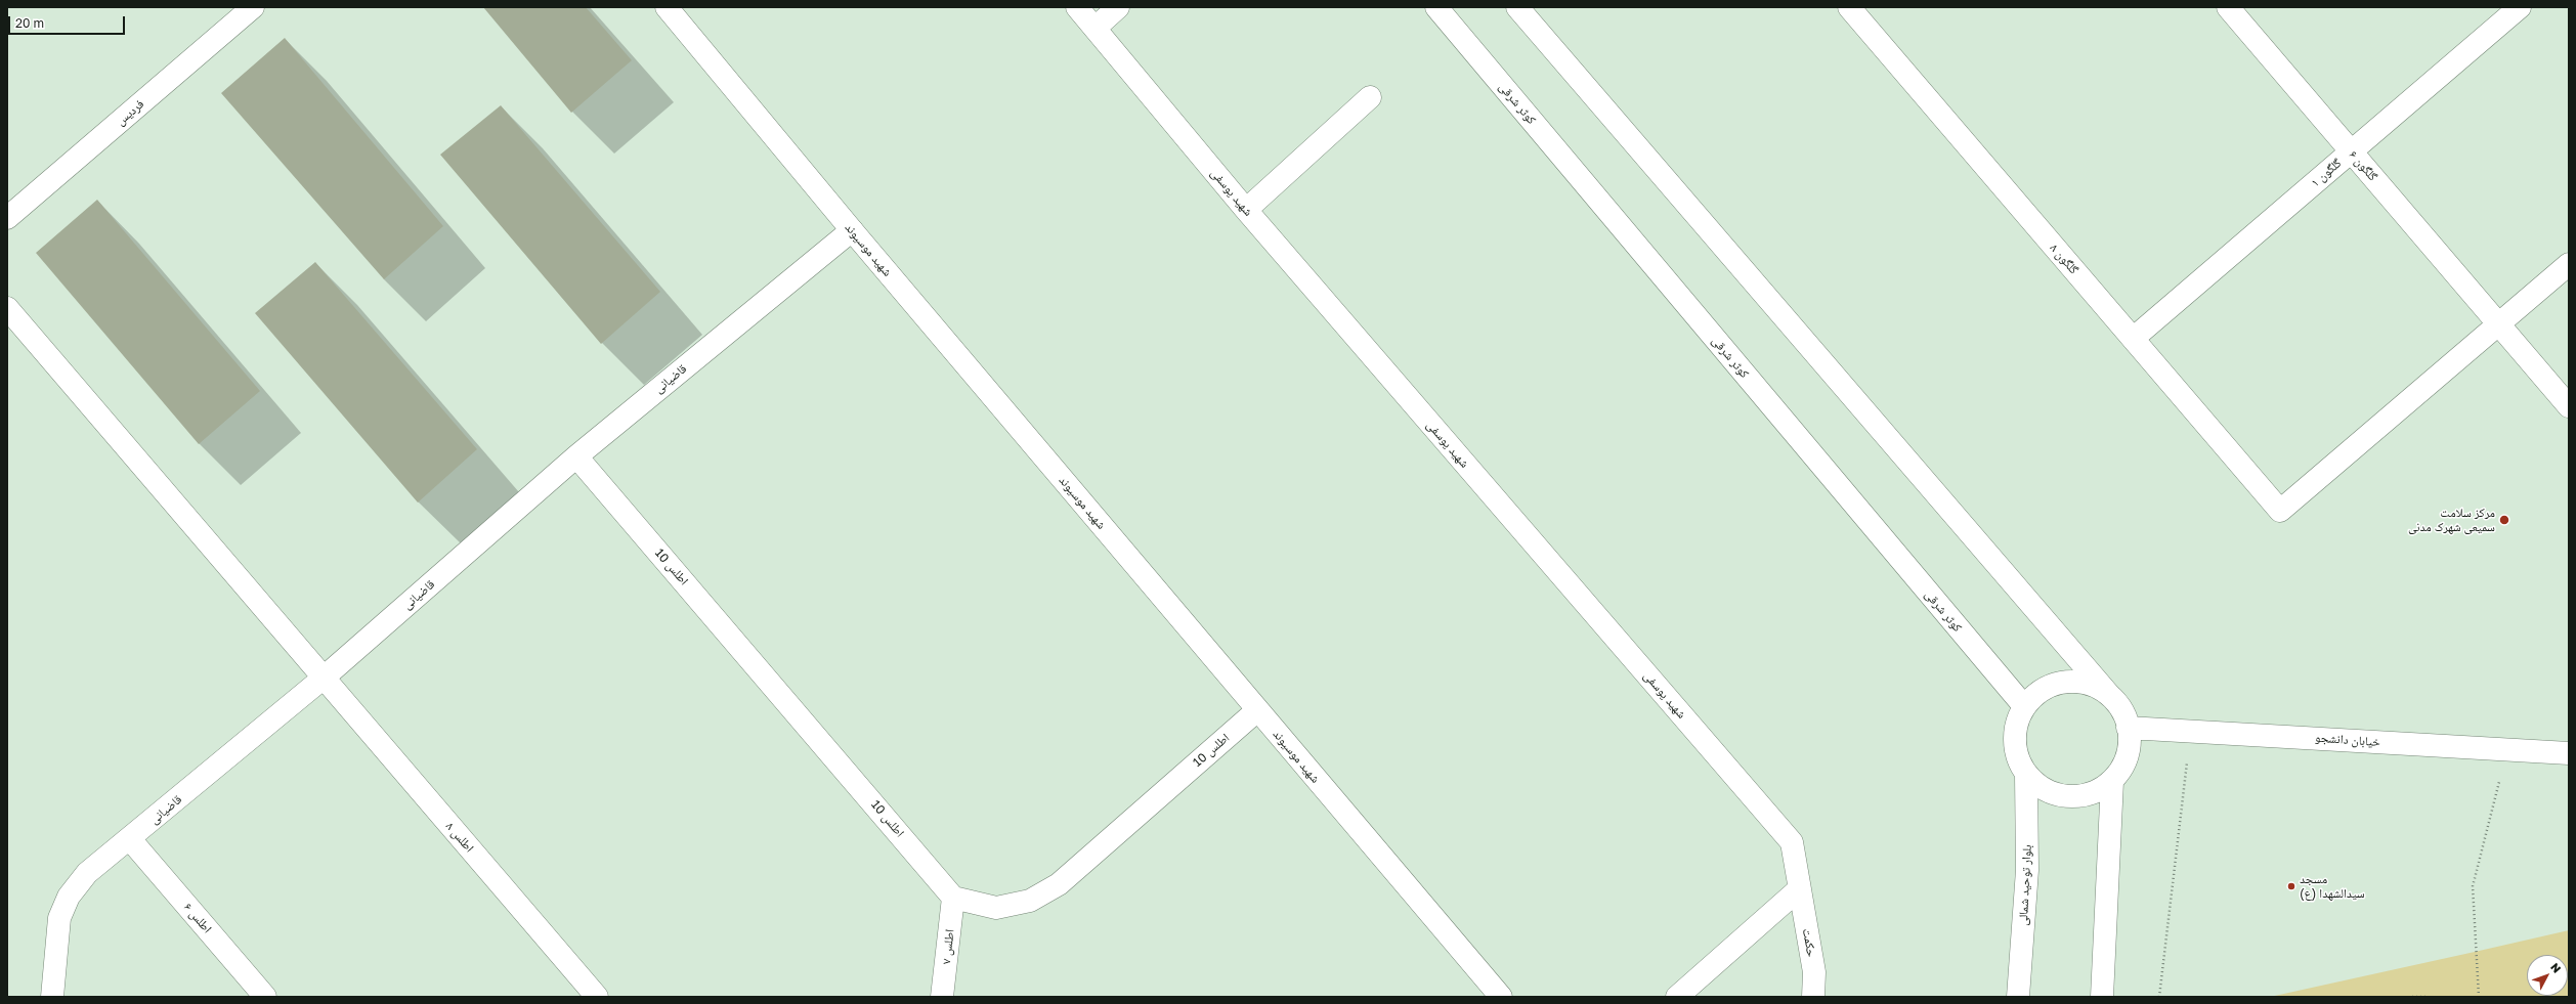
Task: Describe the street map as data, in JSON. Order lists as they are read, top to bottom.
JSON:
{
  "streets": {
    "street": [
      "کوثر شرقی",
      "فردیس",
      "گلگون ۶",
      "گلگون ۱",
      "شهید یوسفی",
      "شهید موسیوند",
      "گلگون ۸",
      "قاضیانی",
      "اطلس 10",
      "خیابان دانشجو",
      "اطلس ۸",
      "بلوار توحید شمالی",
      "اطلس ۶",
      "حکمت",
      "اطلس ۷"
    ]
  },
  "crossings": [
    ["کوثر شرقی", "خیابان دانشجو"],
    ["کوثر شرقی", "بلوار توحید شمالی"],
    ["گلگون ۶", "گلگون ۱"],
    ["گلگون ۶", "گلگون ۸"],
    ["گلگون ۱", "گلگون ۸"],
    ["شهید یوسفی", "حکمت"],
    ["شهید موسیوند", "قاضیانی"],
    ["شهید موسیوند", "اطلس 10"],
    ["قاضیانی", "اطلس 10"],
    ["قاضیانی", "اطلس ۸"],
    ["قاضیانی", "اطلس ۶"],
    ["اطلس 10", "اطلس ۷"],
    ["خیابان دانشجو", "بلوار توحید شمالی"]
  ],
  "places": ["مرکز سلامت سمیعی شهرک مدنی", "مسجد سیدالشهدا (ع)"],
  "scale_bar": "20 m",
  "north": "top right"
}
